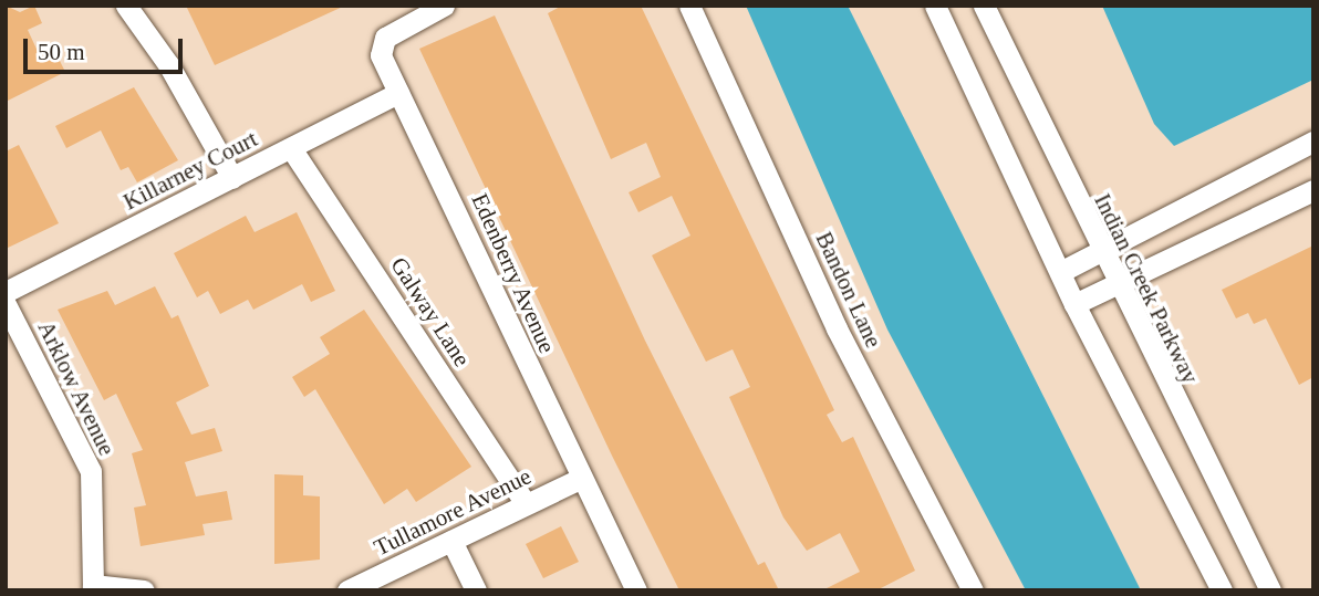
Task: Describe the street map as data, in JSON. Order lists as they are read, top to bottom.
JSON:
{
  "streets": {
    "street": [
      "Killarney Court",
      "Edenberry Avenue",
      "Indian Creek Parkway",
      "Bandon Lane",
      "Galway Lane",
      "Arklow Avenue",
      "Tullamore Avenue"
    ]
  },
  "crossings": [
    ["Killarney Court", "Edenberry Avenue"],
    ["Killarney Court", "Galway Lane"],
    ["Edenberry Avenue", "Tullamore Avenue"],
    ["Galway Lane", "Tullamore Avenue"]
  ],
  "scale_bar": "50 m"
}
